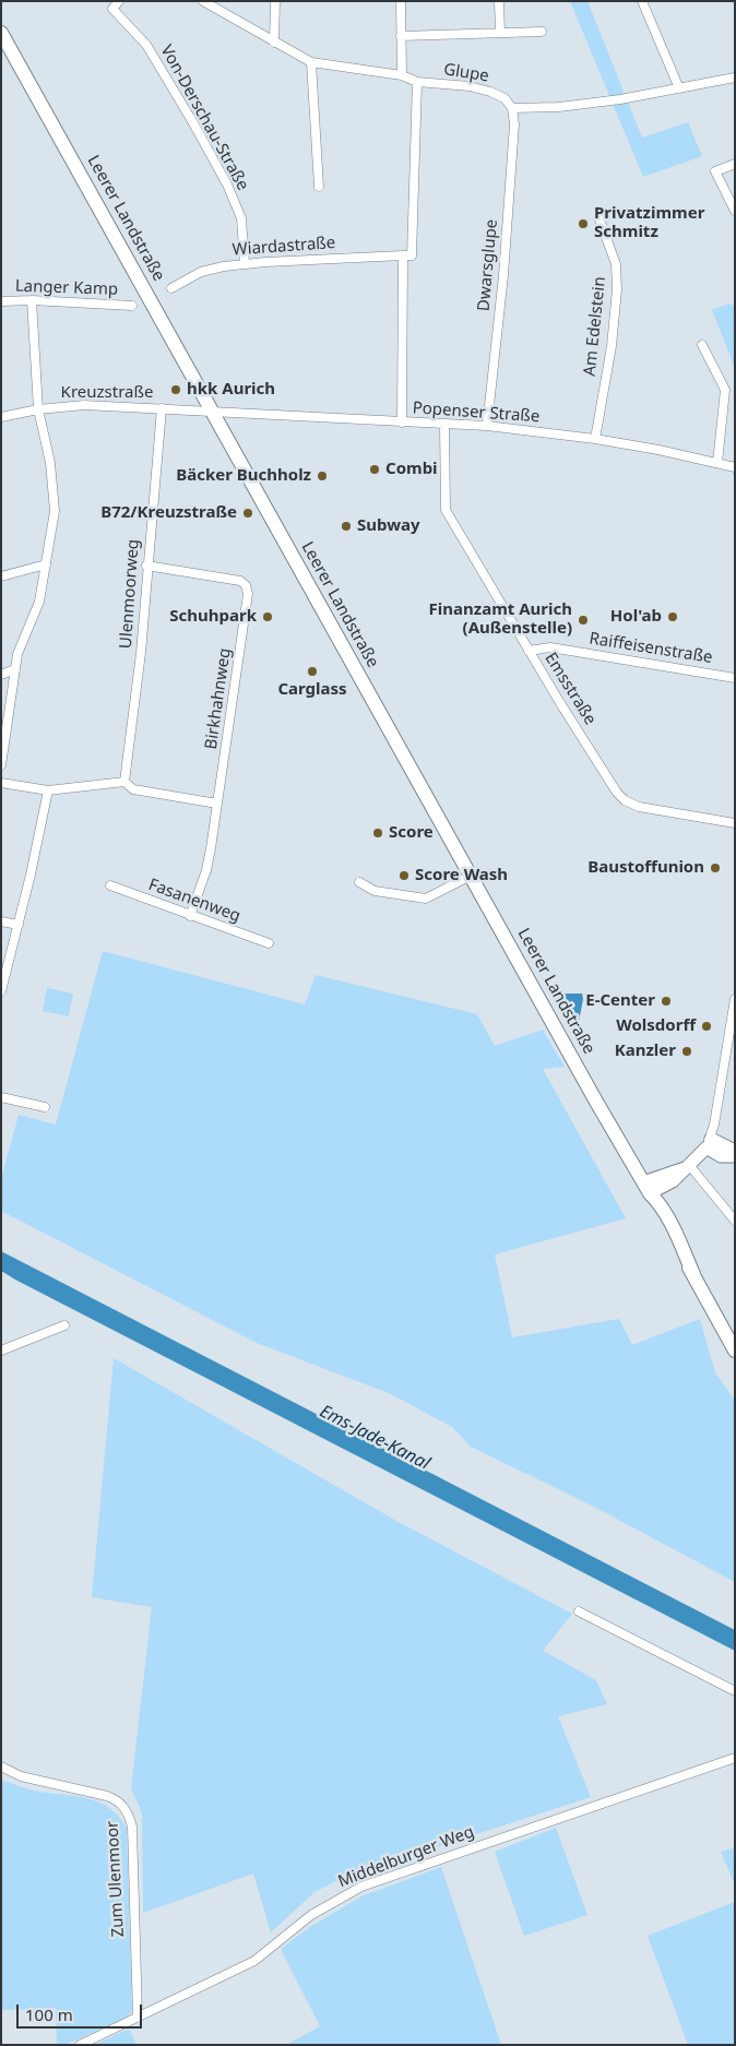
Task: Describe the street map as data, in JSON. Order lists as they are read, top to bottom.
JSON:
{
  "streets": {
    "main road": ["Leerer Landstraße"],
    "street": [
      "Glupe",
      "Von-Derschau-Straße",
      "Wiardastraße",
      "Dwarsglupe",
      "Langer Kamp",
      "Am Edelstein",
      "Kreuzstraße",
      "Popenser Straße",
      "Ulenmoorweg",
      "Raiffeisenstraße",
      "Emsstraße",
      "Birkhahnweg",
      "Fasanenweg",
      "Middelburger Weg",
      "Zum Ulenmoor"
    ]
  },
  "crossings": [
    ["Glupe", "Dwarsglupe"],
    ["Von-Derschau-Straße", "Wiardastraße"],
    ["Leerer Landstraße", "Kreuzstraße"],
    ["Leerer Landstraße", "Popenser Straße"],
    ["Dwarsglupe", "Popenser Straße"],
    ["Am Edelstein", "Popenser Straße"],
    ["Kreuzstraße", "Popenser Straße"],
    ["Kreuzstraße", "Ulenmoorweg"],
    ["Popenser Straße", "Emsstraße"],
    ["Ulenmoorweg", "Birkhahnweg"],
    ["Raiffeisenstraße", "Emsstraße"],
    ["Birkhahnweg", "Fasanenweg"],
    ["Middelburger Weg", "Zum Ulenmoor"]
  ],
  "water": ["Ems-Jade-Kanal"],
  "places": [
    "Privatzimmer Schmitz",
    "hkk Aurich",
    "Combi",
    "Bäcker Buchholz",
    "B72/Kreuzstraße",
    "Subway",
    "Schuhpark",
    "Hol'ab",
    "Finanzamt Aurich (Außenstelle)",
    "Carglass",
    "Score",
    "Baustoffunion",
    "Score Wash",
    "E-Center",
    "Wolsdorff",
    "Kanzler"
  ],
  "scale_bar": "100 m"
}
